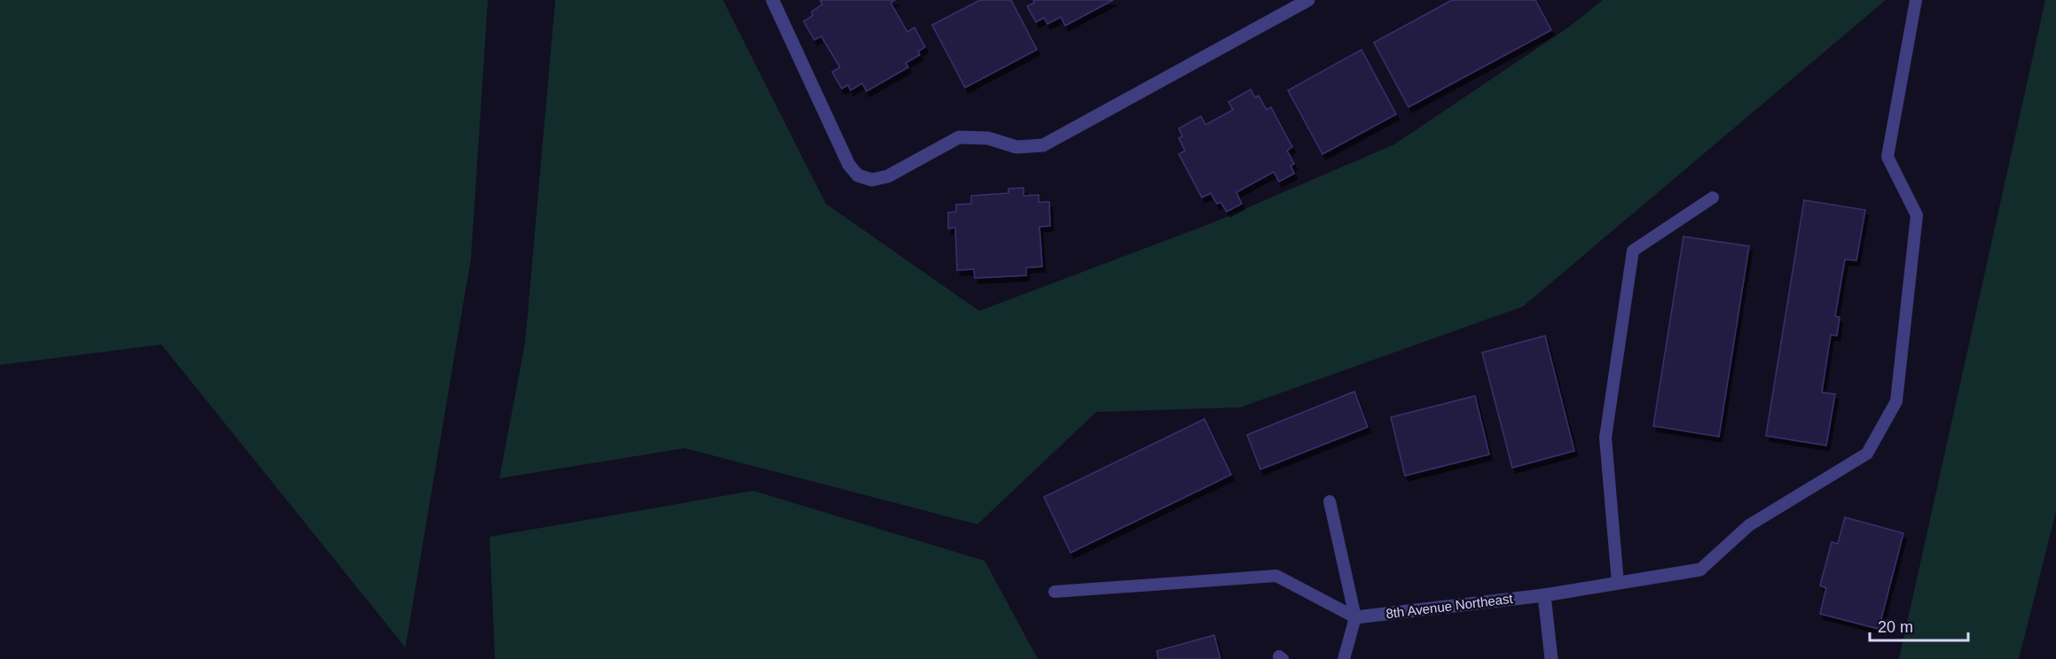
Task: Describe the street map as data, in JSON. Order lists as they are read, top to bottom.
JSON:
{
  "streets": {
    "street": ["8th Avenue Northeast"]
  },
  "scale_bar": "20 m"
}
